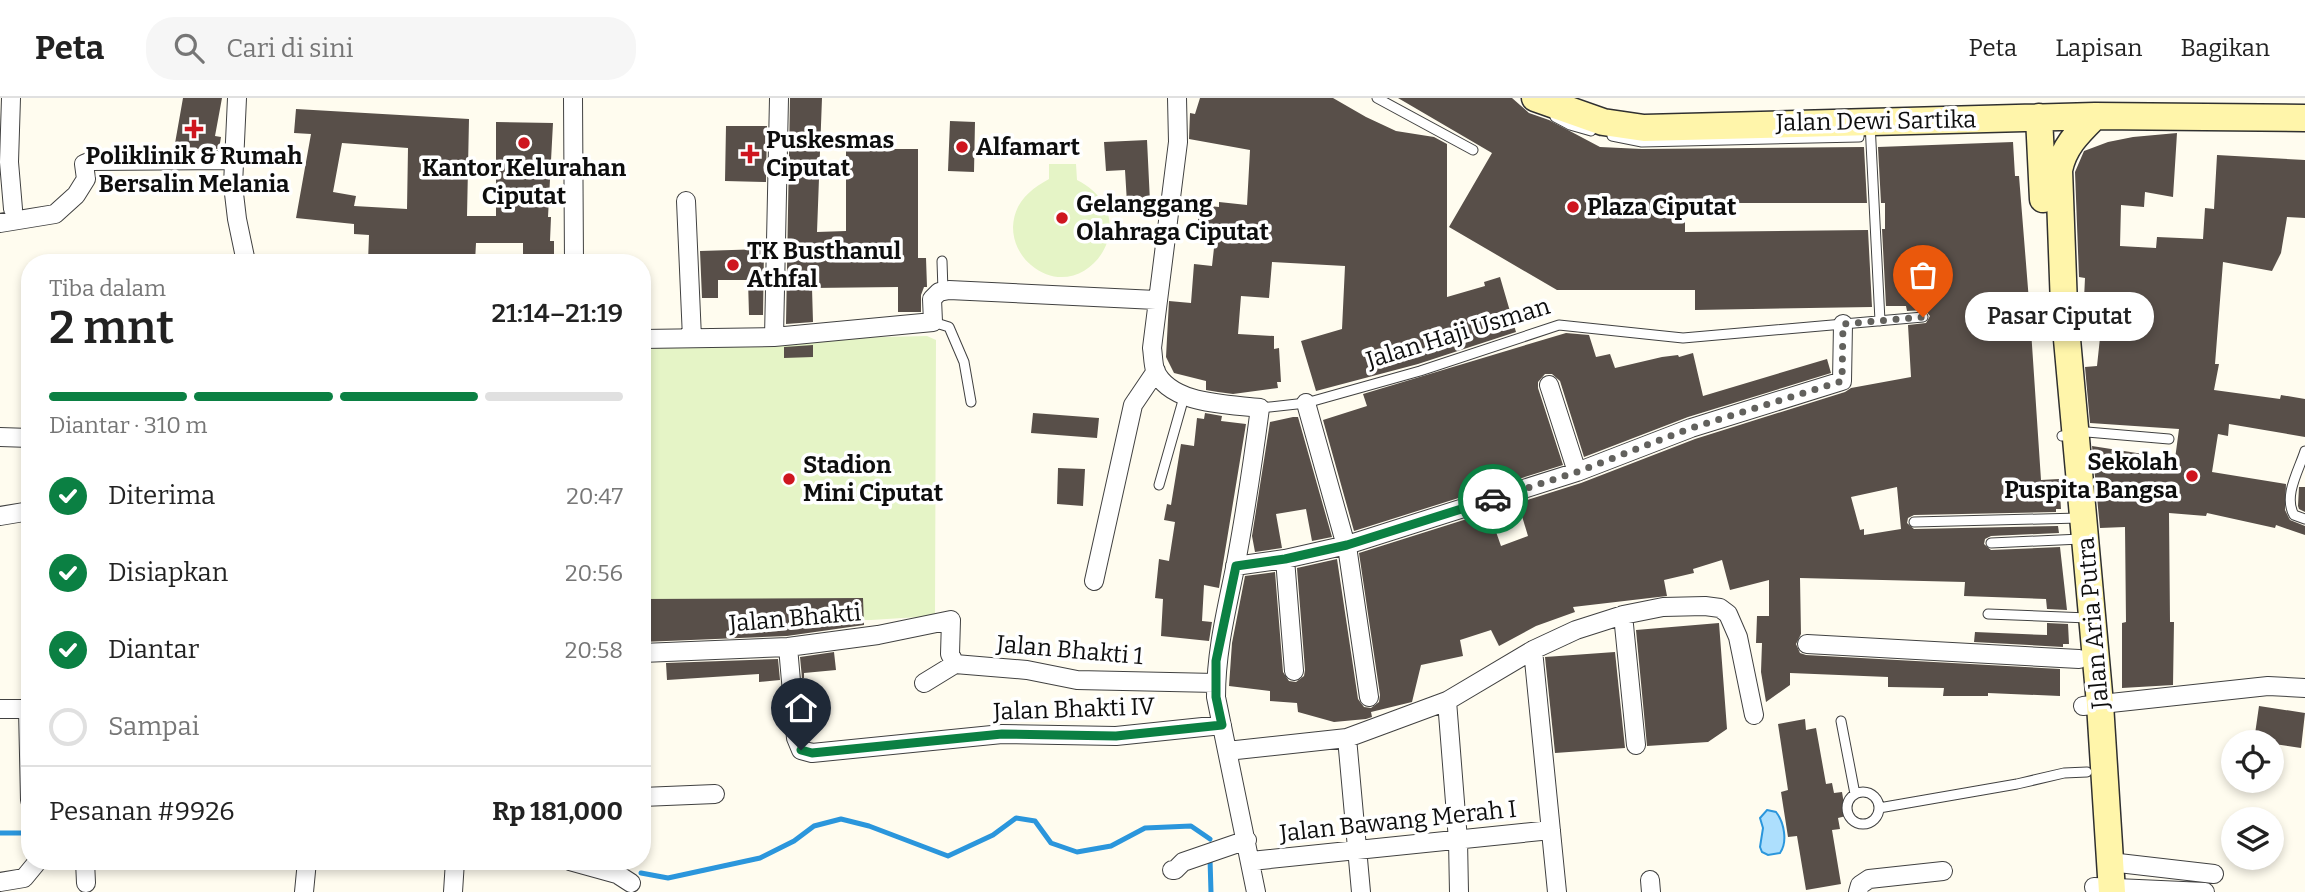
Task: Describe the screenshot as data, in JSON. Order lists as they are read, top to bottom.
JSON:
{
  "streets": {
    "main road": ["Jalan Dewi Sartika", "Jalan Aria Putra"],
    "street": [
      "Jalan Haji Usman",
      "Jalan Bhakti",
      "Jalan Bhakti 1",
      "Jalan Bhakti IV",
      "Jalan Bawang Merah I"
    ]
  },
  "crossings": [
    ["Jalan Dewi Sartika", "Jalan Aria Putra"],
    ["Jalan Bhakti", "Jalan Bhakti 1"],
    ["Jalan Bhakti", "Jalan Bhakti IV"]
  ],
  "places": {
    "health": ["Poliklinik & Rumah Bersalin Melania", "Puskesmas Ciputat"],
    "other": [
      "Kantor Kelurahan Ciputat",
      "Alfamart",
      "Plaza Ciputat",
      "Gelanggang Olahraga Ciputat",
      "TK Busthanul Athfal",
      "Pasar Ciputat",
      "Sekolah Puspita Bangsa",
      "Stadion Mini Ciputat"
    ]
  },
  "page": {
    "header": "Peta",
    "search": "Cari di sini",
    "nav": ["Peta", "Lapisan", "Bagikan"],
    "heading": ["2 mnt", "Tiba dalam", "21:14–21:19"],
    "panel": ["Pesanan #9926", "Rp 181,000"],
    "bubble": "Pasar Ciputat",
    "bar": "Diantar · 310 m",
    "list": [
      ["Diterima", "20:47"],
      ["Disiapkan", "20:56"],
      ["Diantar", "20:58"],
      "Sampai"
    ]
  }
}
